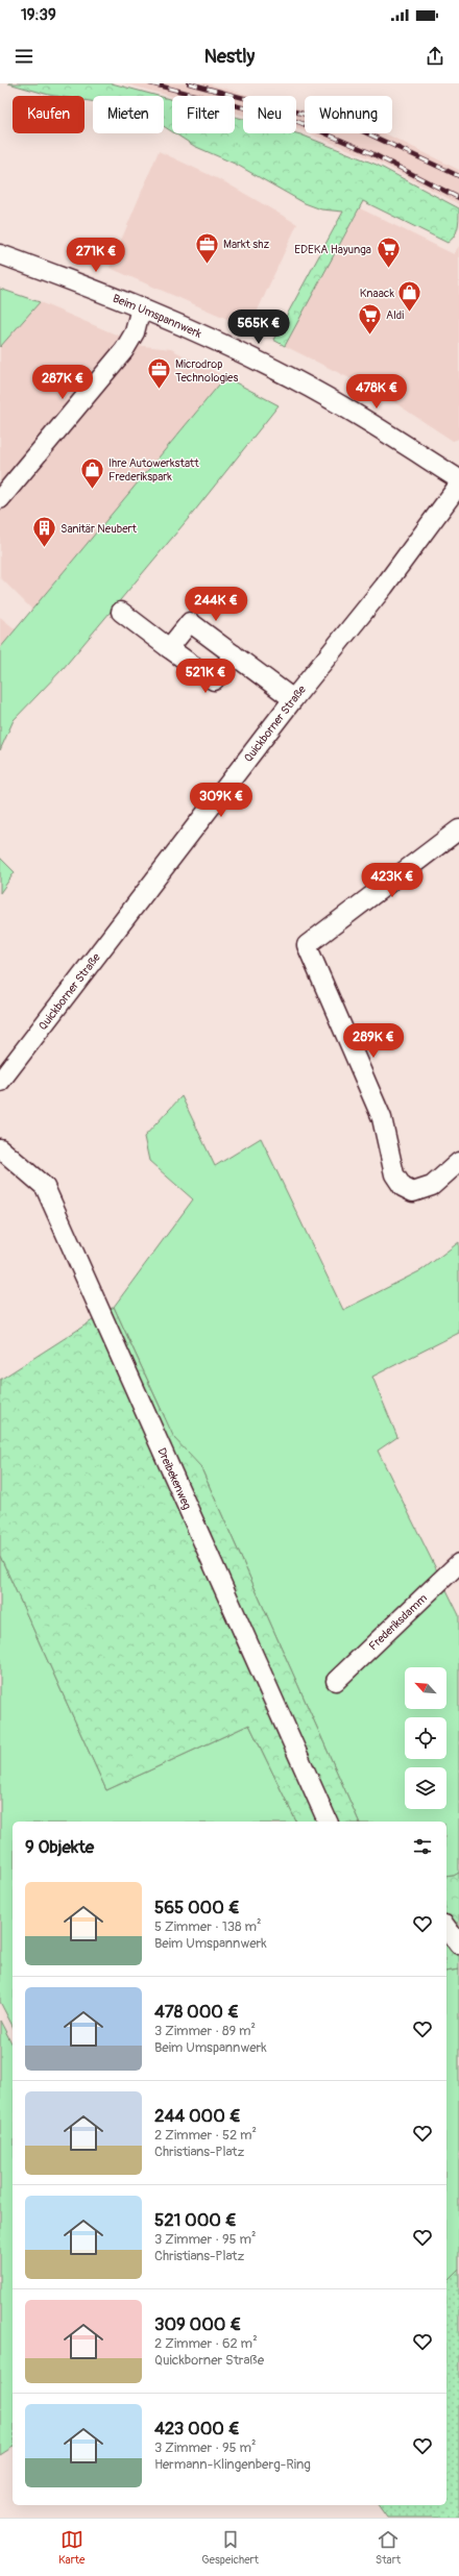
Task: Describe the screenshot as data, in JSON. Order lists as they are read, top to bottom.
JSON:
{
  "streets": {
    "street": [
      "Beim Umspannwerk",
      "Quickborner Straße",
      "Dreibekenweg",
      "Frederiksdamm"
    ]
  },
  "places": {
    "office": ["Markt shz", "Microdrop Technologies"],
    "supermarket": ["EDEKA Hayunga", "Aldi"],
    "shop": ["Knaack", "Ihre Autowerkstatt Frederikspark"],
    "building": ["Sanitär Neubert"]
  },
  "north": "top left",
  "page": {
    "status": "19:39",
    "header": "Nestly",
    "chip": [
      "Kaufen",
      "Mieten",
      "Filter",
      "Neu",
      "Wohnung"
    ],
    "price": [
      "271K €",
      "565K €",
      "287K €",
      "478K €",
      "244K €",
      "521K €",
      "309K €",
      "423K €",
      "289K €"
    ],
    "heading": "9 Objekte",
    "list": [
      {
        "name": "565 000 €",
        "note": "5 Zimmer · 138 m² · Beim Umspannwerk"
      },
      {
        "name": "478 000 €",
        "note": "3 Zimmer · 89 m² · Beim Umspannwerk"
      },
      {
        "name": "244 000 €",
        "note": "2 Zimmer · 52 m² · Christians-Platz"
      },
      {
        "name": "521 000 €",
        "note": "3 Zimmer · 95 m² · Christians-Platz"
      },
      {
        "name": "309 000 €",
        "note": "2 Zimmer · 62 m² · Quickborner Straße"
      },
      {
        "name": "423 000 €",
        "note": "3 Zimmer · 95 m² · Hermann-Klingenberg-Ring"
      }
    ],
    "tabs": ["Karte", "Gespeichert", "Start"]
  }
}
